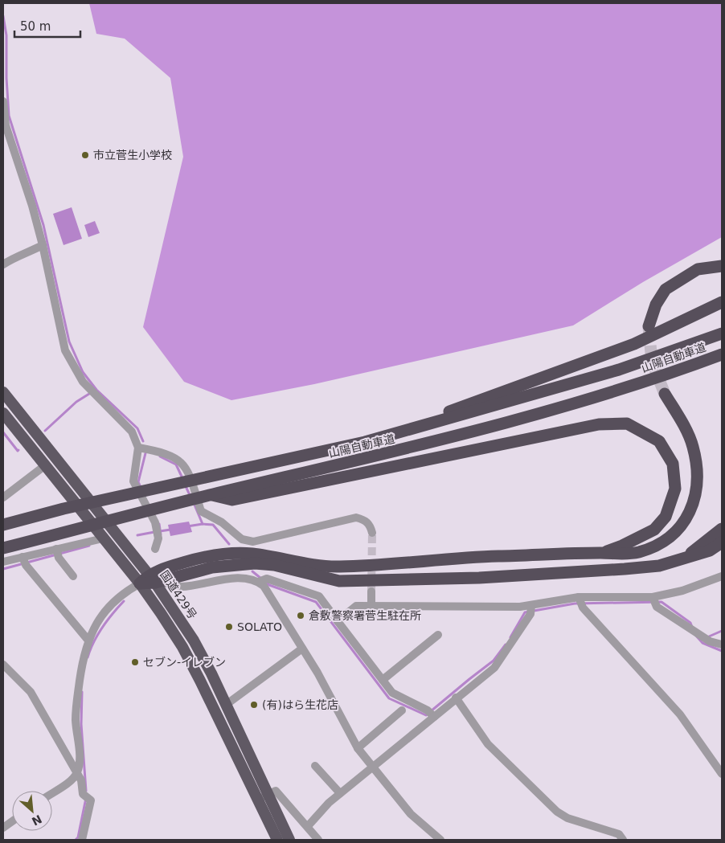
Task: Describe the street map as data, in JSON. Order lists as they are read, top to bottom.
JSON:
{
  "streets": {
    "highway": ["山陽自動車道", "国道429号"]
  },
  "places": [
    "市立菅生小学校",
    "倉敷警察署菅生駐在所",
    "SOLATO",
    "セブン-イレブン",
    "(有)はら生花店"
  ],
  "scale_bar": "50 m",
  "north": "bottom right"
}
